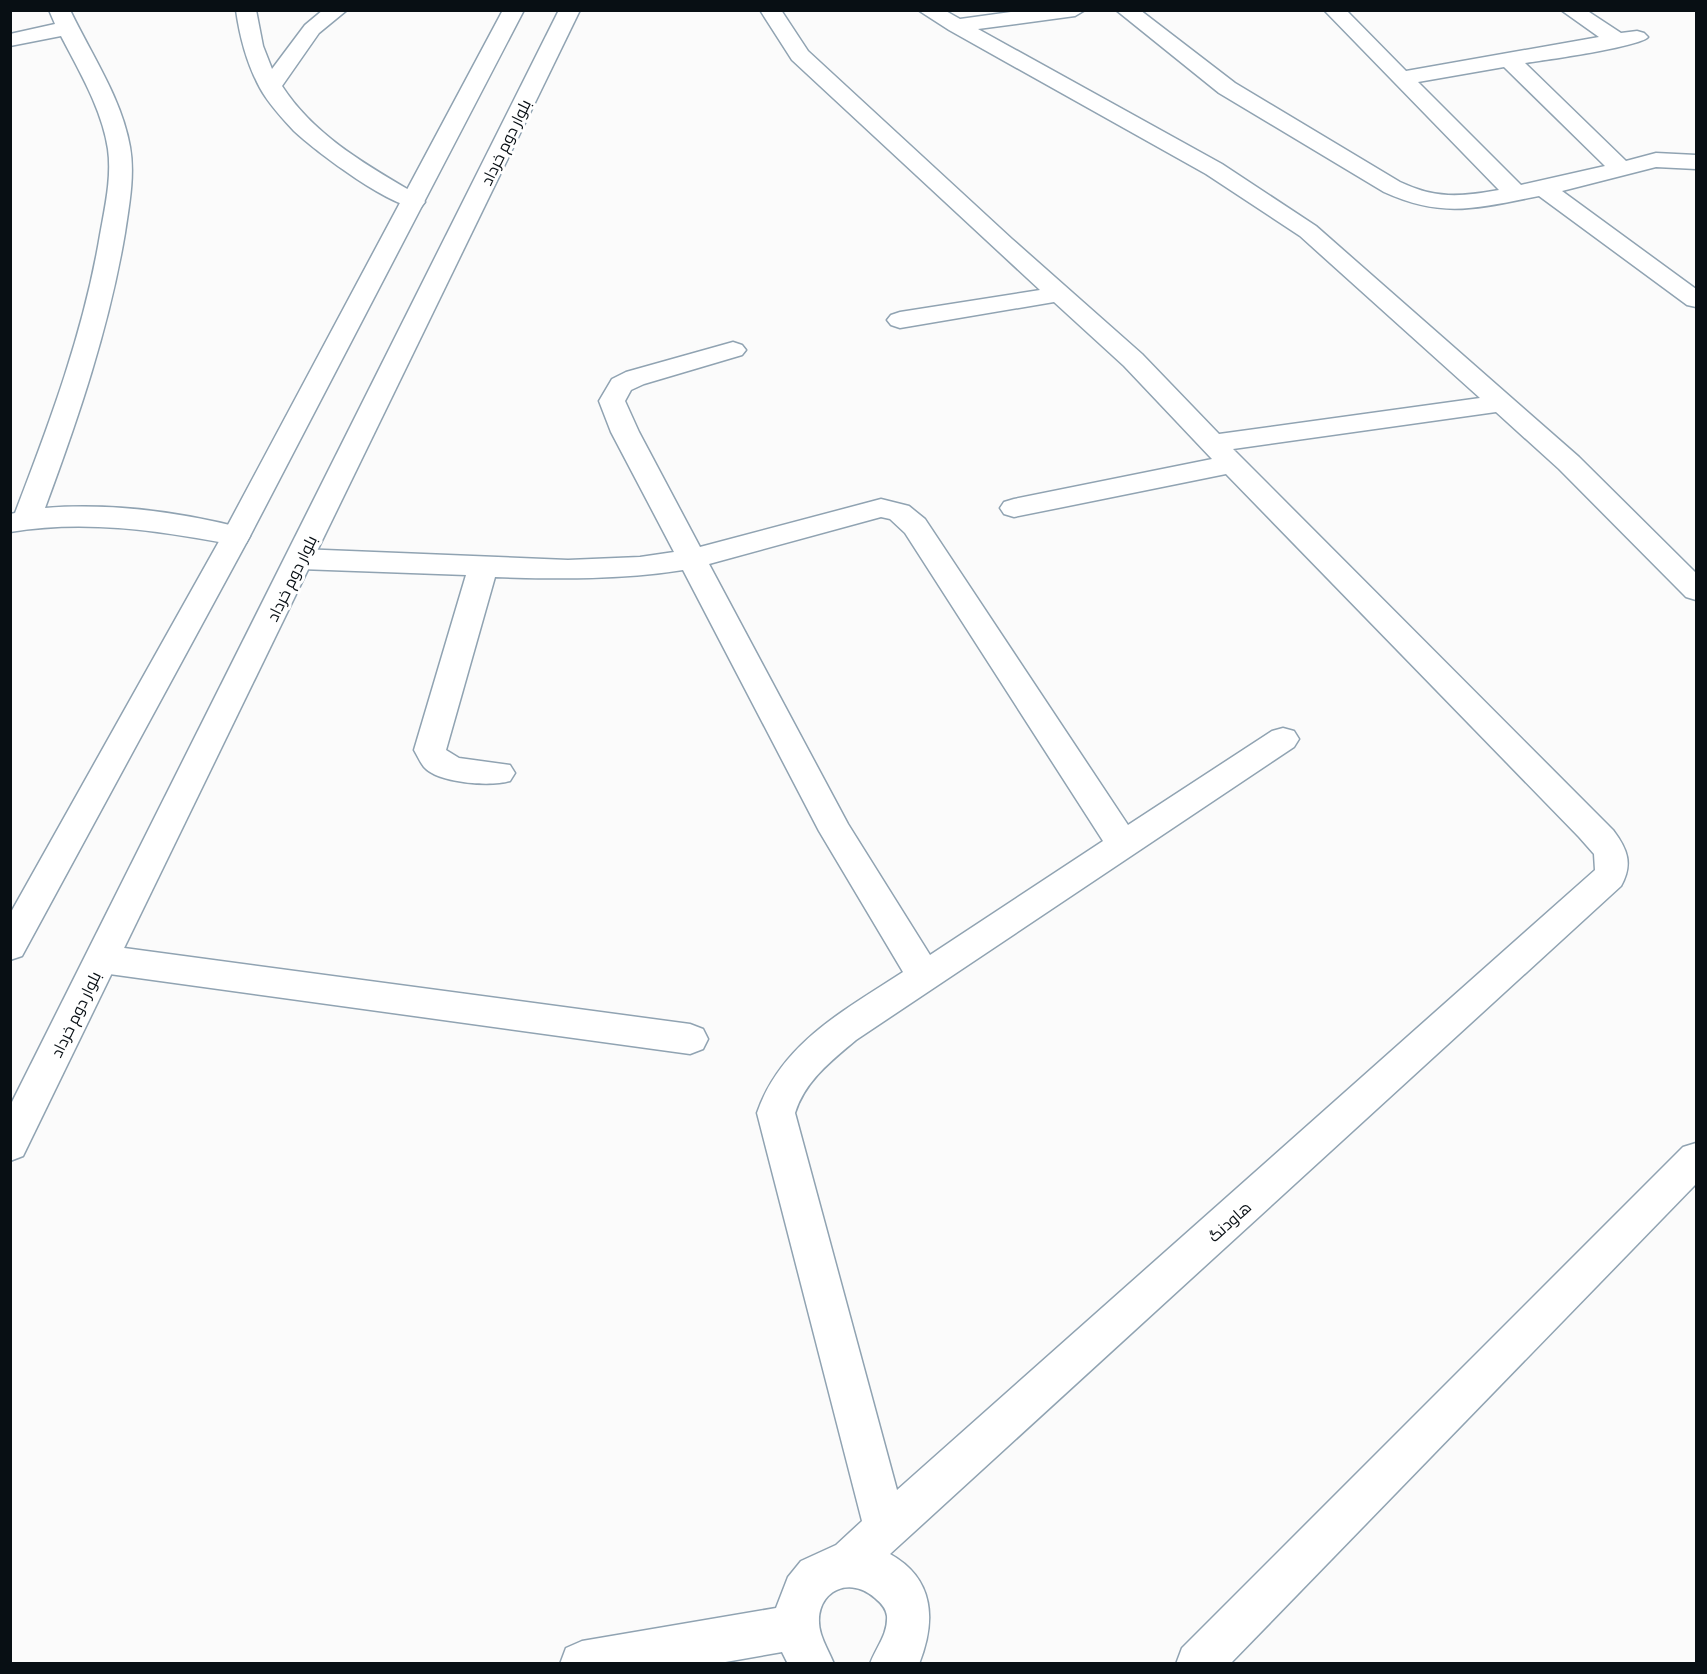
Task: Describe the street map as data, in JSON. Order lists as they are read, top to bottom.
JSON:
{
  "streets": {
    "street": ["بلوار دوم خرداد", "هاودنگ"]
  }
}
